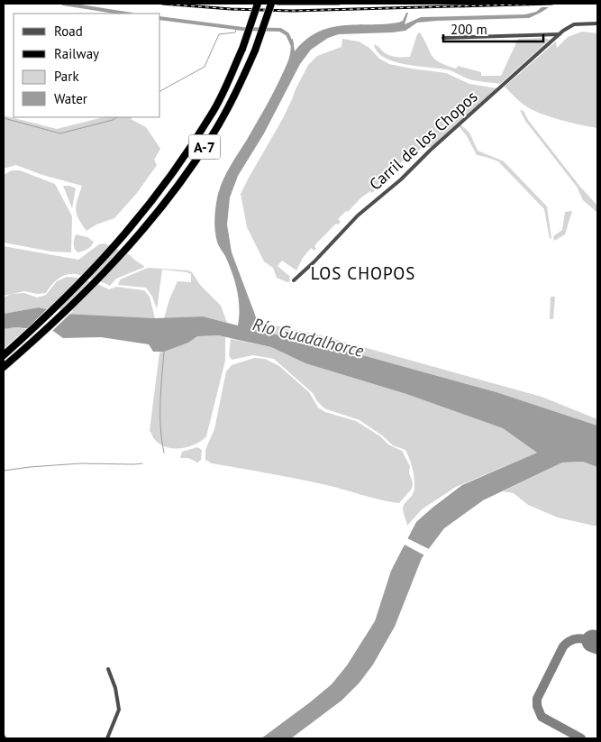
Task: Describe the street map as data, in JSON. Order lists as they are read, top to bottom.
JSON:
{
  "streets": {
    "highway": ["A-7"],
    "street": ["Carril de los Chopos"]
  },
  "districts": ["LOS CHOPOS"],
  "water": ["Río Guadalhorce"],
  "legend": [
    "Road",
    "Railway",
    "Park",
    "Water"
  ],
  "scale_bar": "200 m"
}
